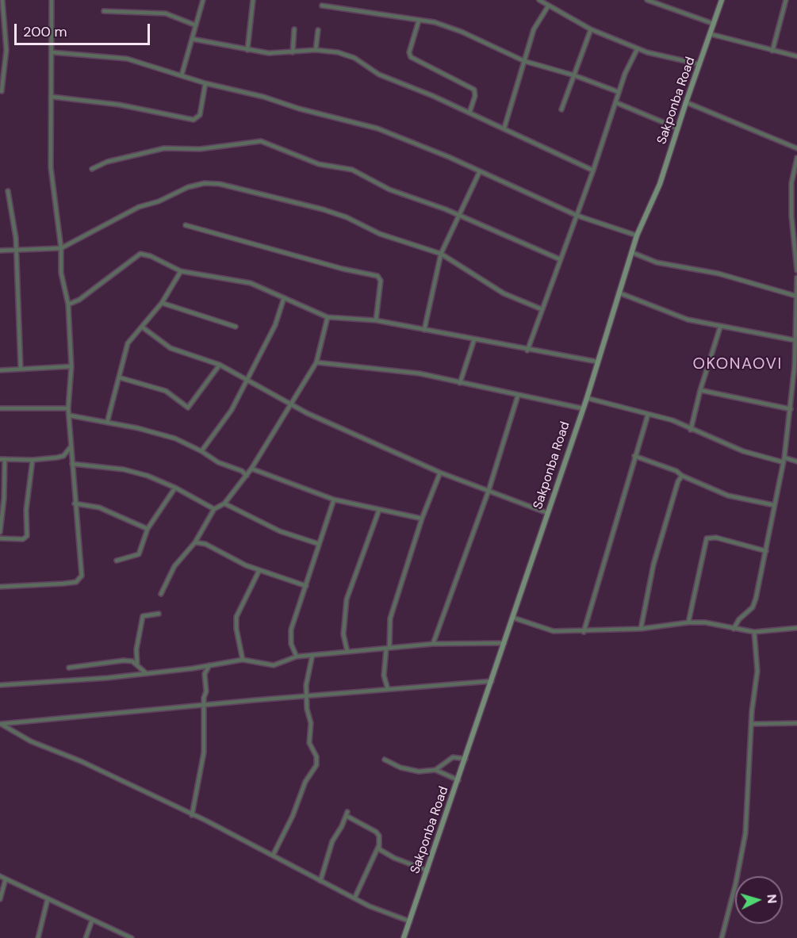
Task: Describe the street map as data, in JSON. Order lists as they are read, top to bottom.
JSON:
{
  "streets": {
    "main road": ["Sakponba Road"]
  },
  "districts": ["OKONAOVI"],
  "scale_bar": "200 m",
  "north": "right"
}
